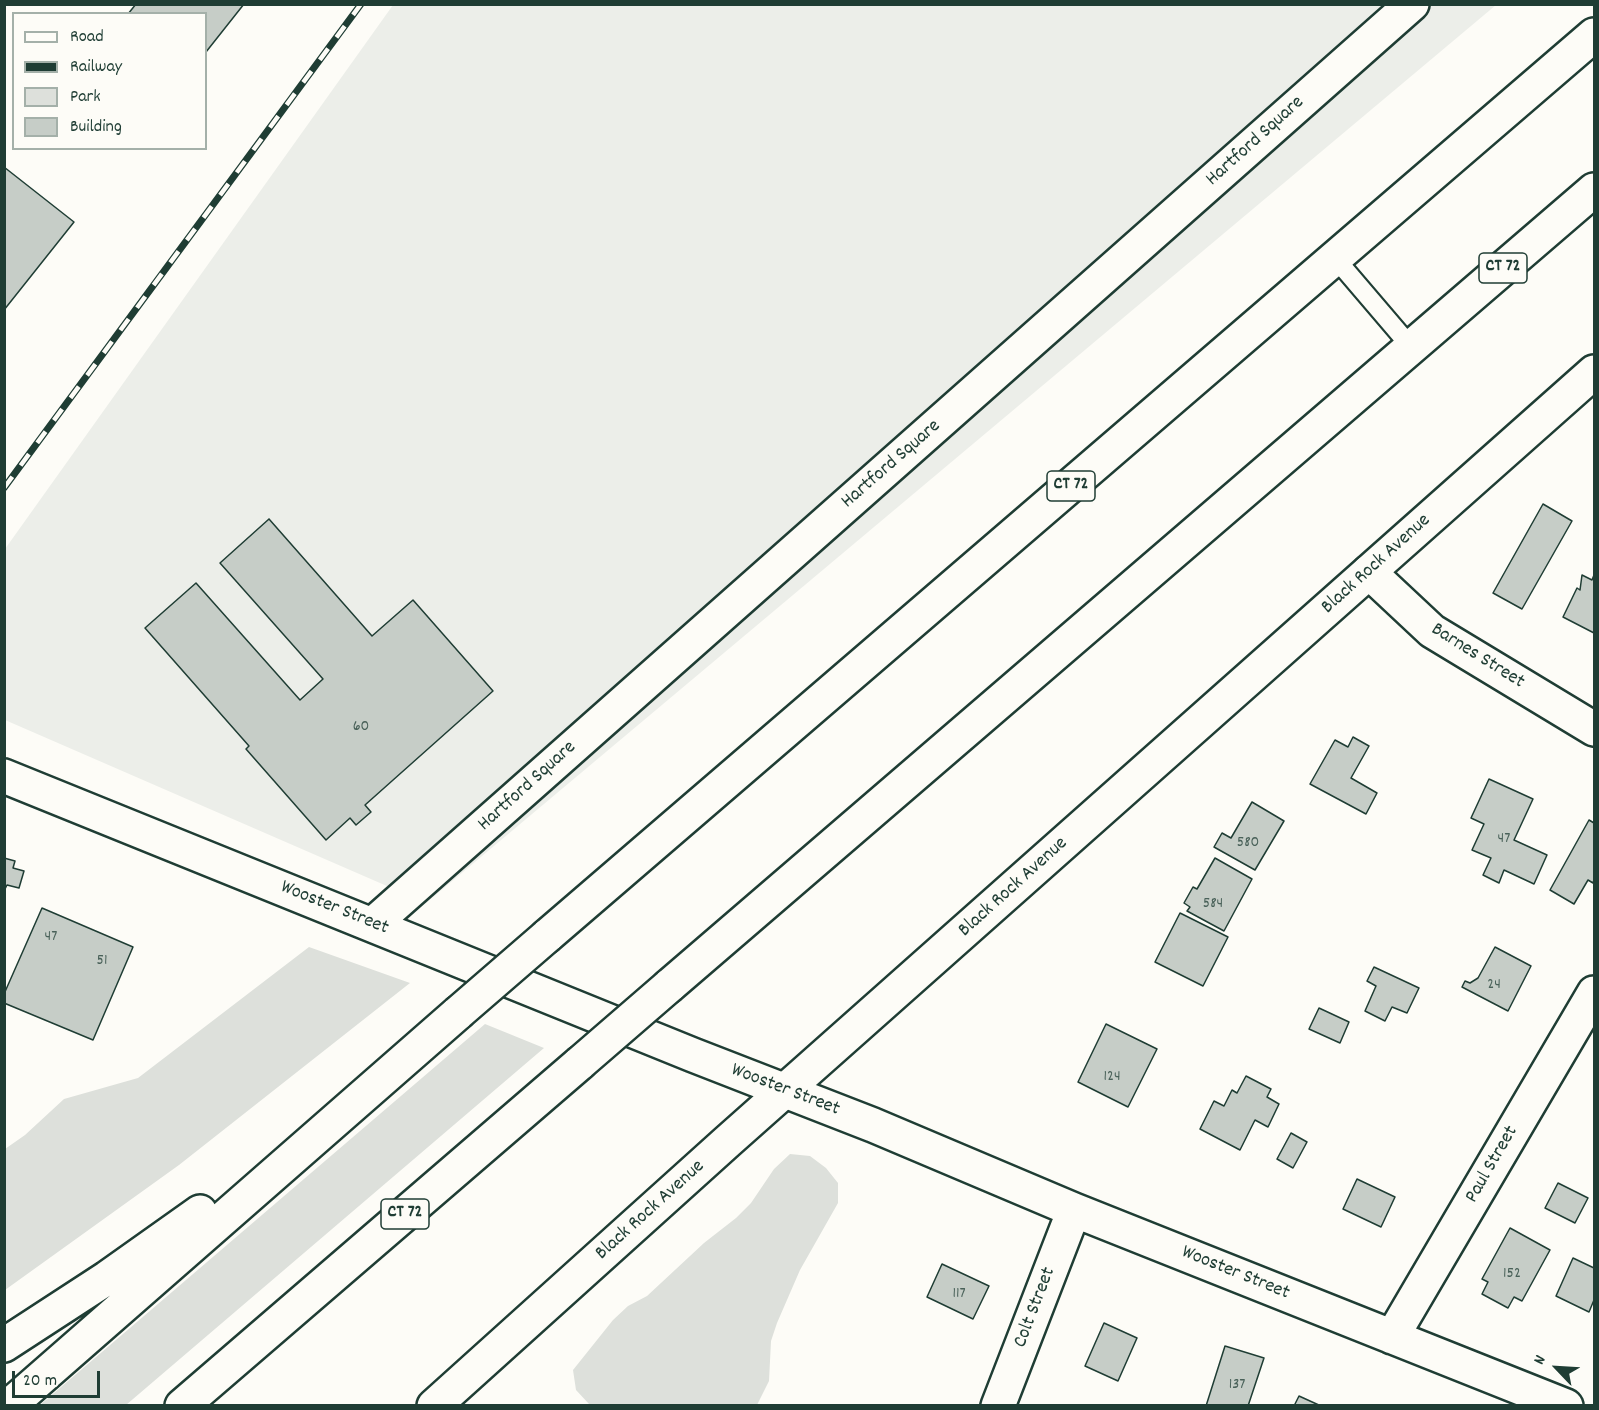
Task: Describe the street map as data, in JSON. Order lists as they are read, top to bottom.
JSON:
{
  "streets": {
    "main road": [
      "Hartford Square",
      "CT 72",
      "Black Rock Avenue",
      "Barnes Street",
      "Wooster Street",
      "Paul Street",
      "Colt Street"
    ]
  },
  "crossings": [
    ["Hartford Square", "Wooster Street"],
    ["Black Rock Avenue", "Barnes Street"],
    ["Black Rock Avenue", "Wooster Street"],
    ["Wooster Street", "Paul Street"],
    ["Wooster Street", "Colt Street"]
  ],
  "house_numbers": [
    "60",
    "47",
    "580",
    "584",
    "47",
    "51",
    "24",
    "124",
    "152",
    "117",
    "137"
  ],
  "legend": [
    "Road",
    "Railway",
    "Park",
    "Building"
  ],
  "scale_bar": "20 m",
  "north": "top left"
}
